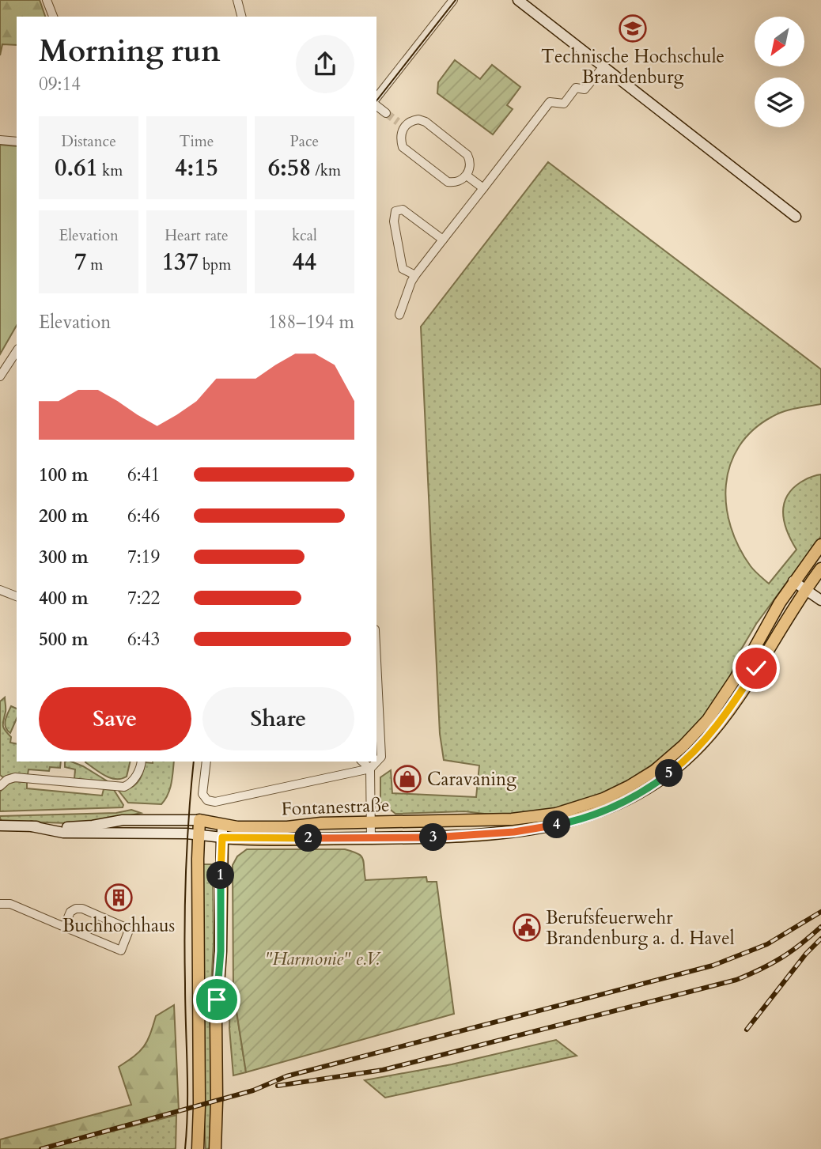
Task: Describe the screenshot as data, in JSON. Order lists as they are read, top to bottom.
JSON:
{
  "streets": {
    "main road": ["Fontanestraße"]
  },
  "parks": ["\"Harmonie\" e.V."],
  "places": {
    "school or university": ["Technische Hochschule Brandenburg"],
    "shop": ["Caravaning"],
    "building": ["Buchhochhaus"],
    "public building": ["Berufsfeuerwehr Brandenburg a. d. Havel"]
  },
  "north": "bottom left",
  "page": {
    "heading": ["Morning run", "09:14"],
    "stats": [
      ["Distance", "0.61 km"],
      ["Time", "4:15"],
      ["Pace", "6:58 /km"],
      ["Elevation", "7 m"],
      ["Heart rate", "137 bpm"],
      ["kcal", "44"]
    ],
    "chart": ["Elevation", "188–194 m"],
    "list": [
      {
        "name": "100 m",
        "note": "6:41"
      },
      {
        "name": "200 m",
        "note": "6:46"
      },
      {
        "name": "300 m",
        "note": "7:19"
      },
      {
        "name": "400 m",
        "note": "7:22"
      },
      {
        "name": "500 m",
        "note": "6:43"
      }
    ],
    "buttons": ["Save", "Share"],
    "pins": [
      "5",
      "4",
      "3",
      "2",
      "1"
    ]
  }
}
